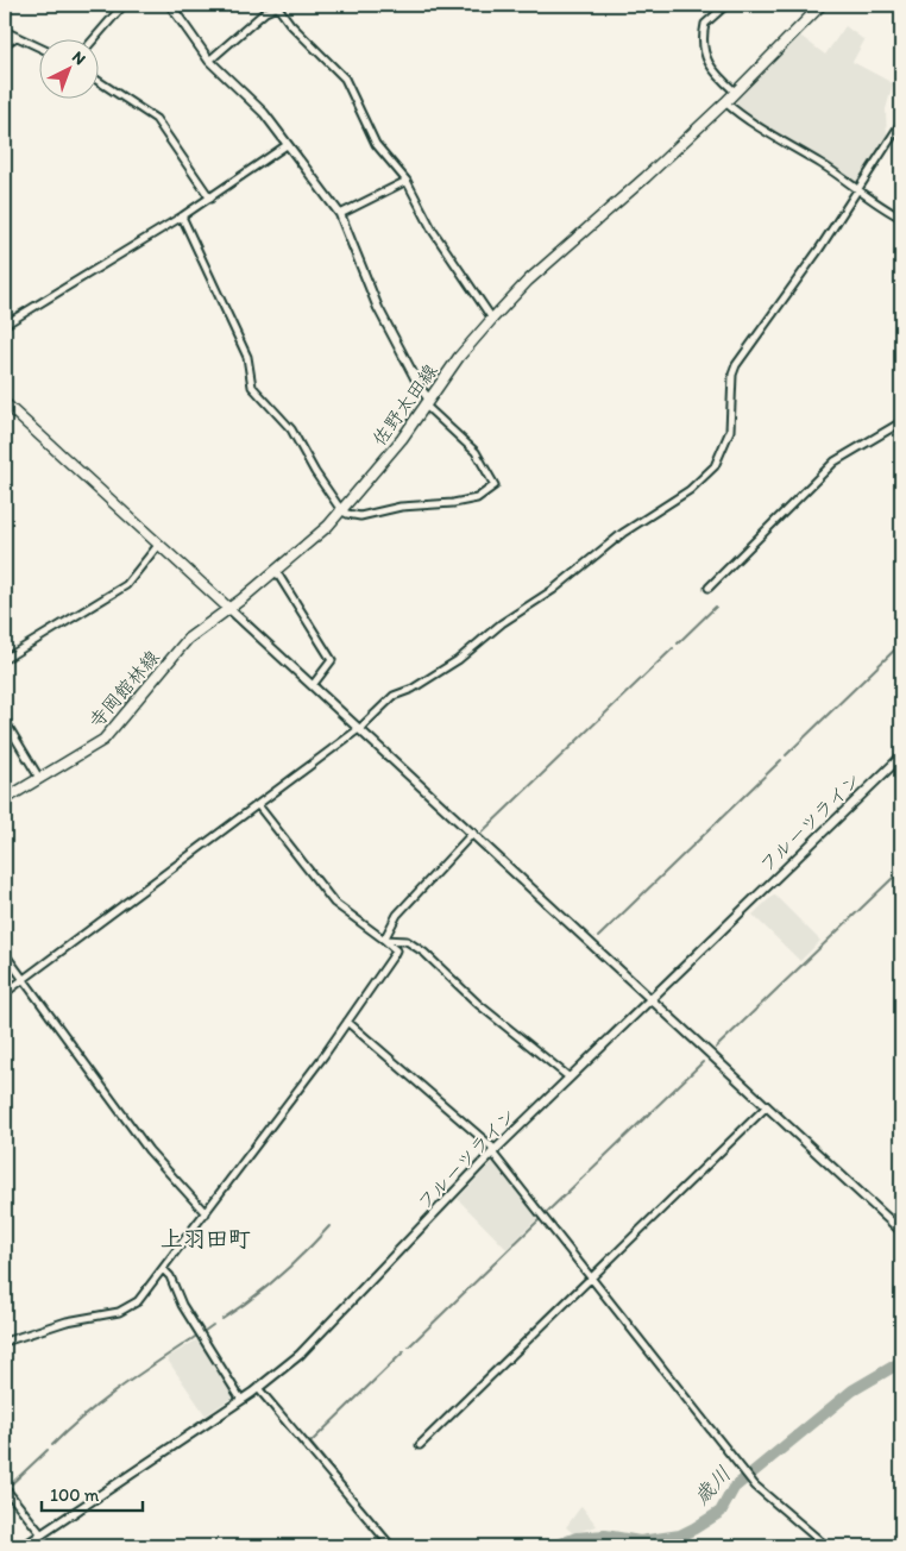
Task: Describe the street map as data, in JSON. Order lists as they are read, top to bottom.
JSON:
{
  "streets": {
    "main road": ["佐野太田線", "寺岡館林線"],
    "street": ["フルーツライン"]
  },
  "crossings": [
    ["佐野太田線", "寺岡館林線"]
  ],
  "districts": ["上羽田町"],
  "water": ["歳川"],
  "scale_bar": "100 m",
  "north": "top right"
}
